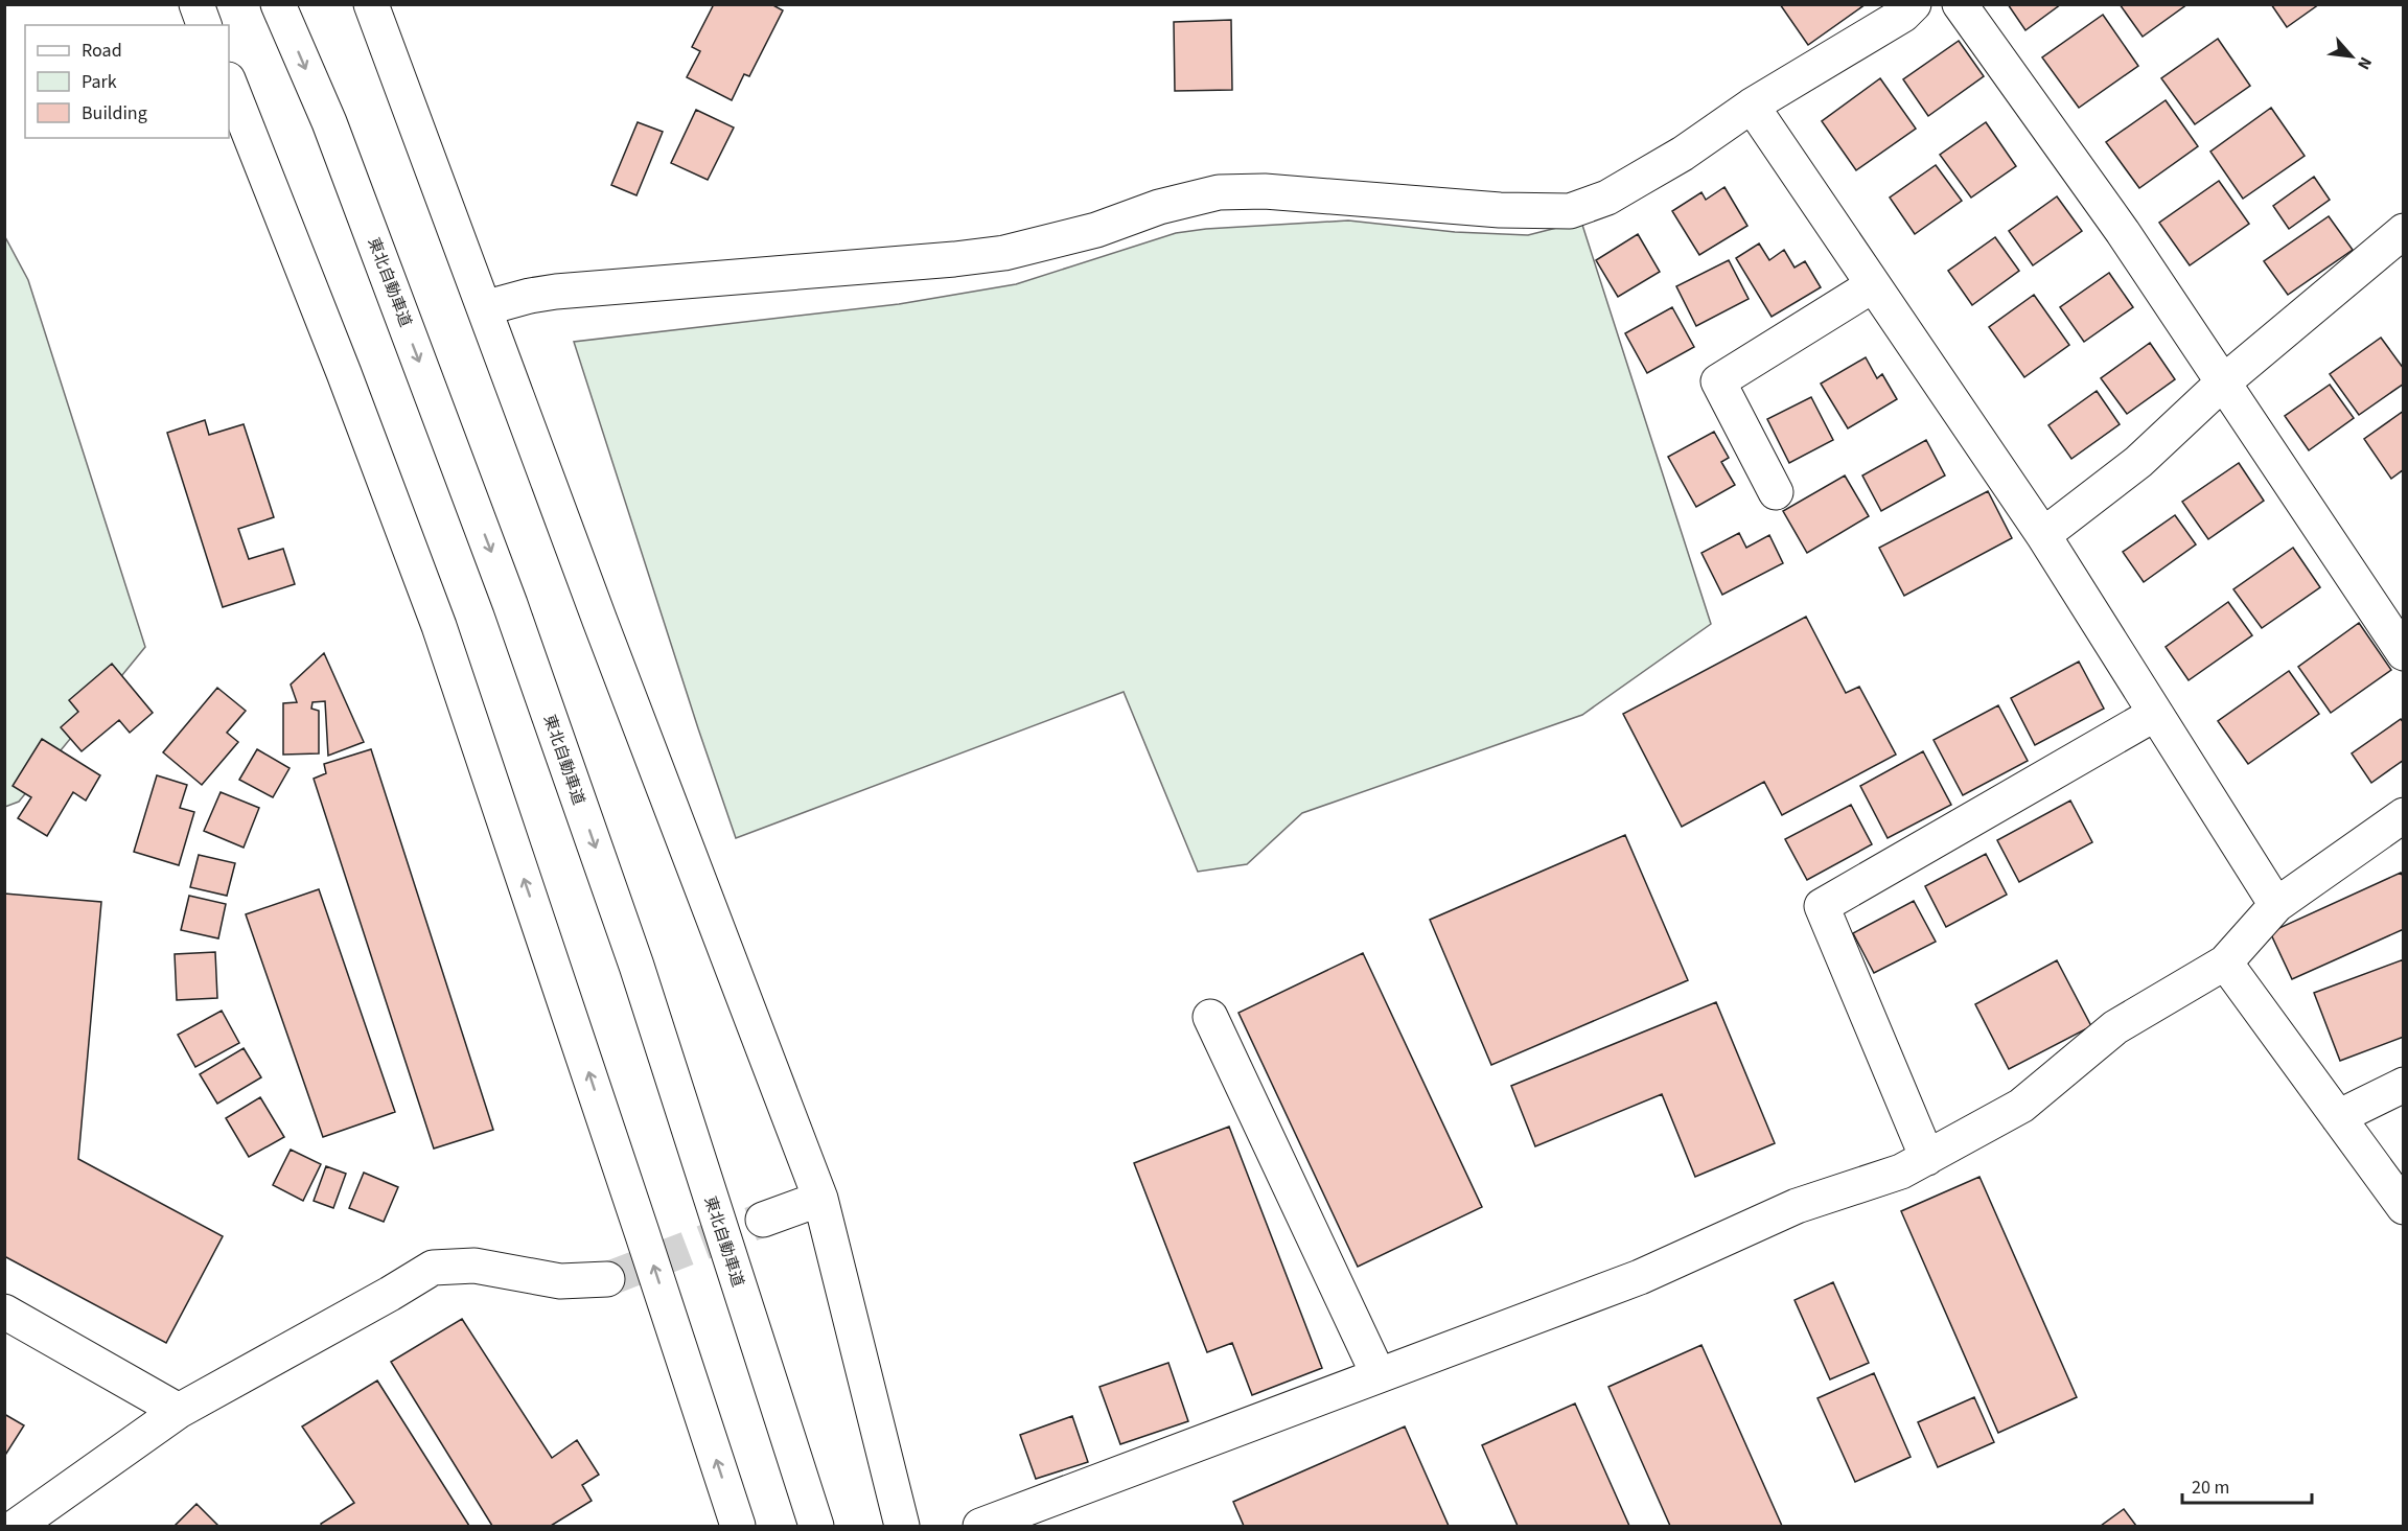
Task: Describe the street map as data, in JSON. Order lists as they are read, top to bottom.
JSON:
{
  "streets": {
    "main road": ["東北自動車道"]
  },
  "legend": ["Road", "Park", "Building"],
  "scale_bar": "20 m",
  "north": "bottom right"
}
